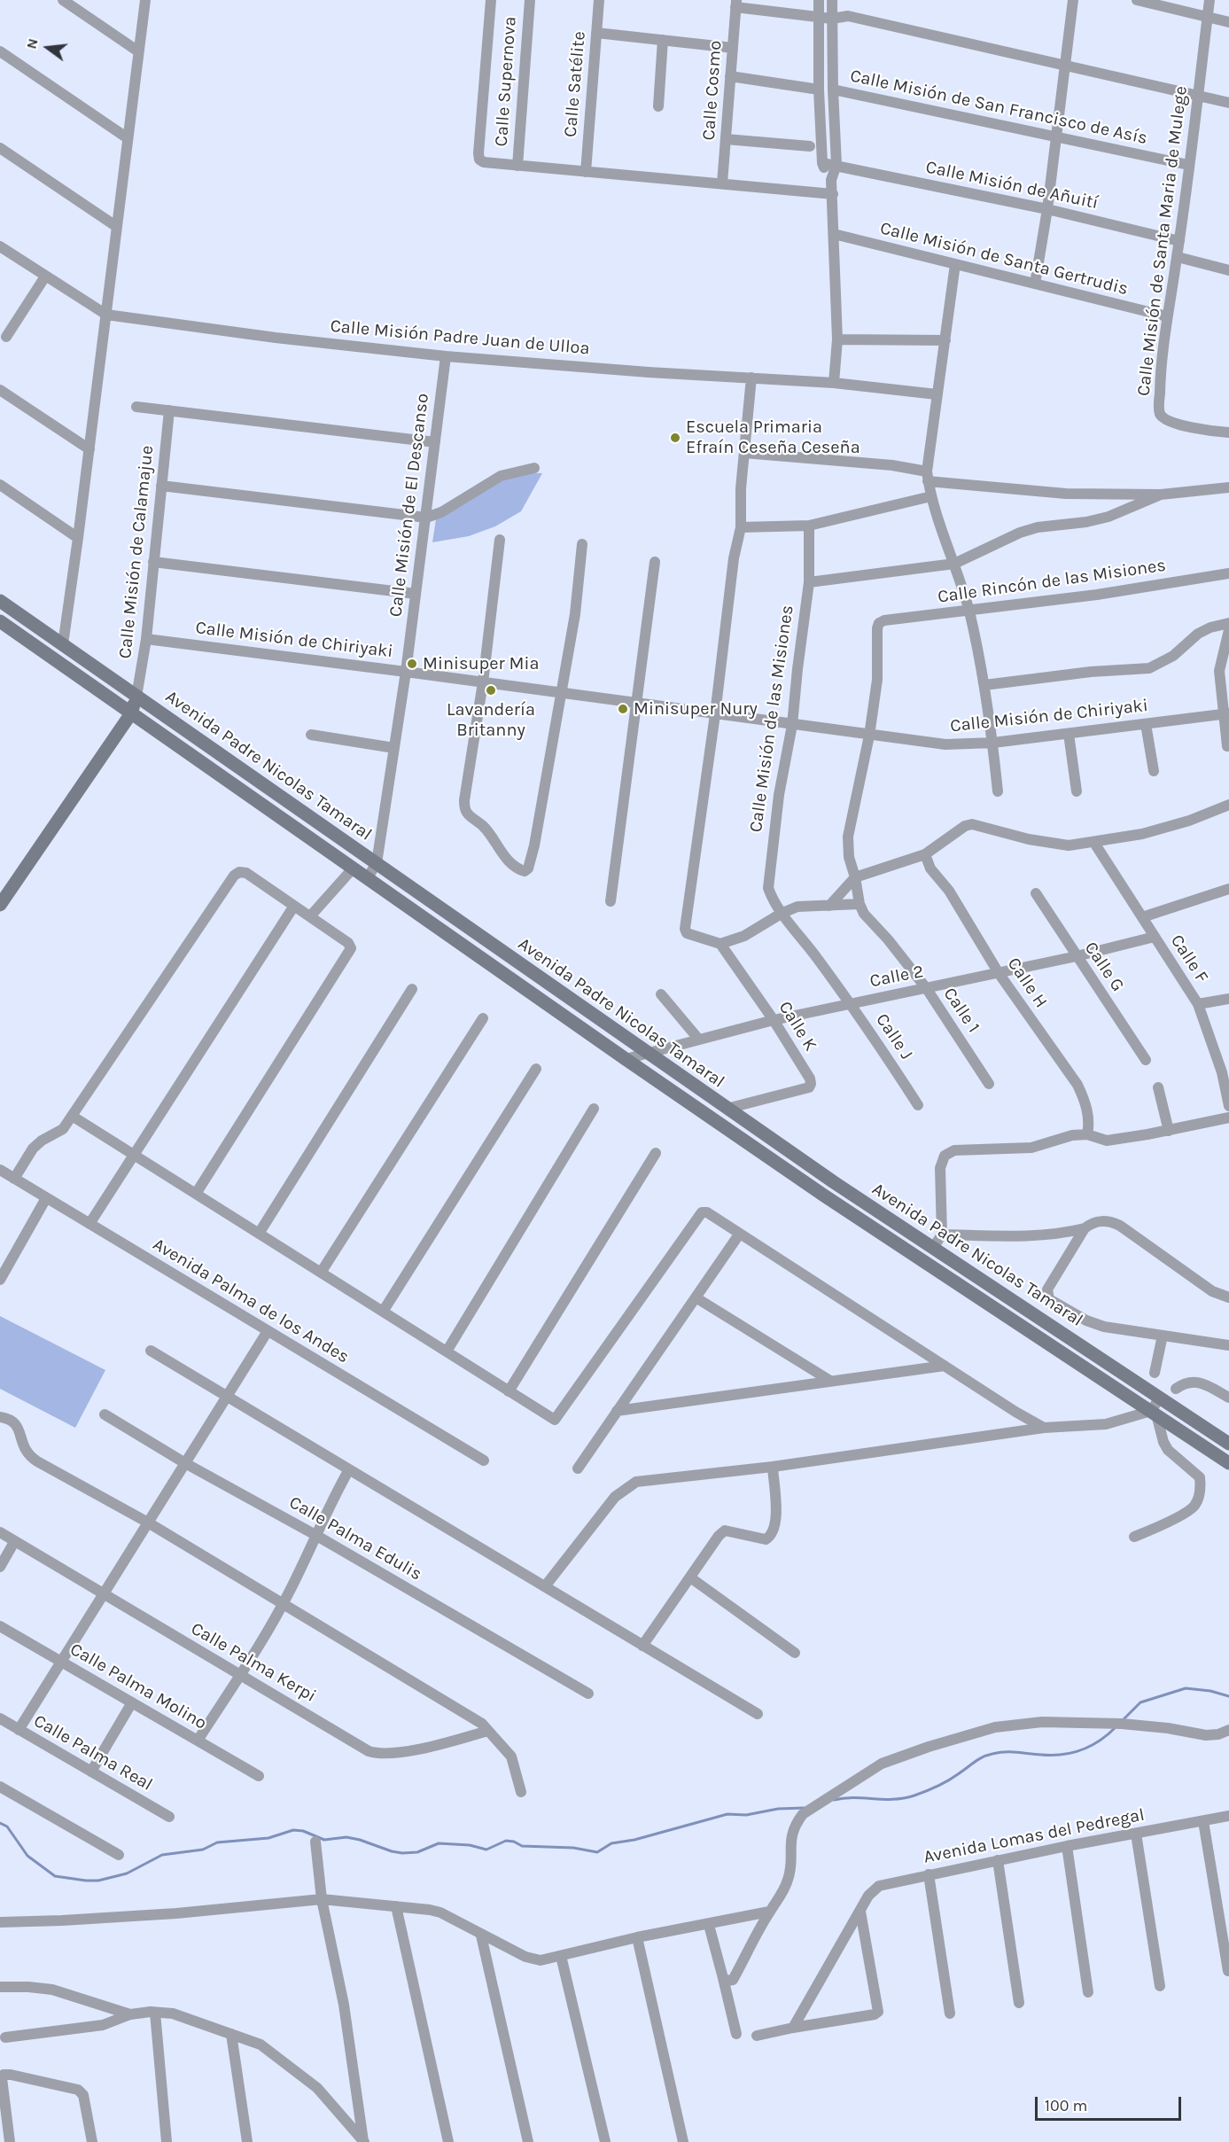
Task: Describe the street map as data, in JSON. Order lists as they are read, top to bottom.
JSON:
{
  "streets": {
    "street": [
      "Calle Supernova",
      "Calle Satélite",
      "Calle Cosmo",
      "Calle Misión de San Francisco de Asís",
      "Calle Misión de Añuití",
      "Calle Misión de Santa Maria de Mulege",
      "Calle Misión de Santa Gertrudis",
      "Calle Misión Padre Juan de Ulloa",
      "Calle Misión de El Descanso",
      "Calle Misión de Calamajue",
      "Calle Rincón de las Misiones",
      "Calle Misión de Chiriyaki",
      "Calle Misión de las Misiones",
      "Avenida Padre Nicolas Tamaral",
      "Calle F",
      "Calle G",
      "Calle 2",
      "Calle H",
      "Calle 1",
      "Calle K",
      "Calle J",
      "Avenida Palma de los Andes",
      "Calle Palma Edulis",
      "Calle Palma Kerpi",
      "Calle Palma Molino",
      "Calle Palma Real",
      "Avenida Lomas del Pedregal"
    ]
  },
  "crossings": [
    ["Calle Misión de San Francisco de Asís", "Calle Misión de Santa Maria de Mulege"],
    ["Calle Misión de Añuití", "Calle Misión de Santa Maria de Mulege"],
    ["Calle Misión de Santa Maria de Mulege", "Calle Misión de Santa Gertrudis"],
    ["Calle Misión Padre Juan de Ulloa", "Calle Misión de El Descanso"],
    ["Calle Misión de El Descanso", "Calle Misión de Chiriyaki"],
    ["Calle Misión de El Descanso", "Avenida Padre Nicolas Tamaral"],
    ["Calle Misión de Calamajue", "Calle Misión de Chiriyaki"],
    ["Calle Misión de Calamajue", "Avenida Padre Nicolas Tamaral"],
    ["Calle Rincón de las Misiones", "Calle 1"],
    ["Calle Misión de Chiriyaki", "Calle Misión de las Misiones"],
    ["Calle Misión de Chiriyaki", "Calle 1"],
    ["Calle Misión de las Misiones", "Calle J"],
    ["Avenida Padre Nicolas Tamaral", "Calle 2"],
    ["Avenida Padre Nicolas Tamaral", "Calle K"],
    ["Calle F", "Calle 2"],
    ["Calle G", "Calle 2"],
    ["Calle 2", "Calle H"],
    ["Calle 2", "Calle 1"],
    ["Calle 2", "Calle K"],
    ["Calle 2", "Calle J"]
  ],
  "places": [
    "Escuela Primaria Efraín Ceseña Ceseña",
    "Minisuper Mia",
    "Lavandería Britanny",
    "Minisuper Nury"
  ],
  "scale_bar": "100 m",
  "north": "left"
}
